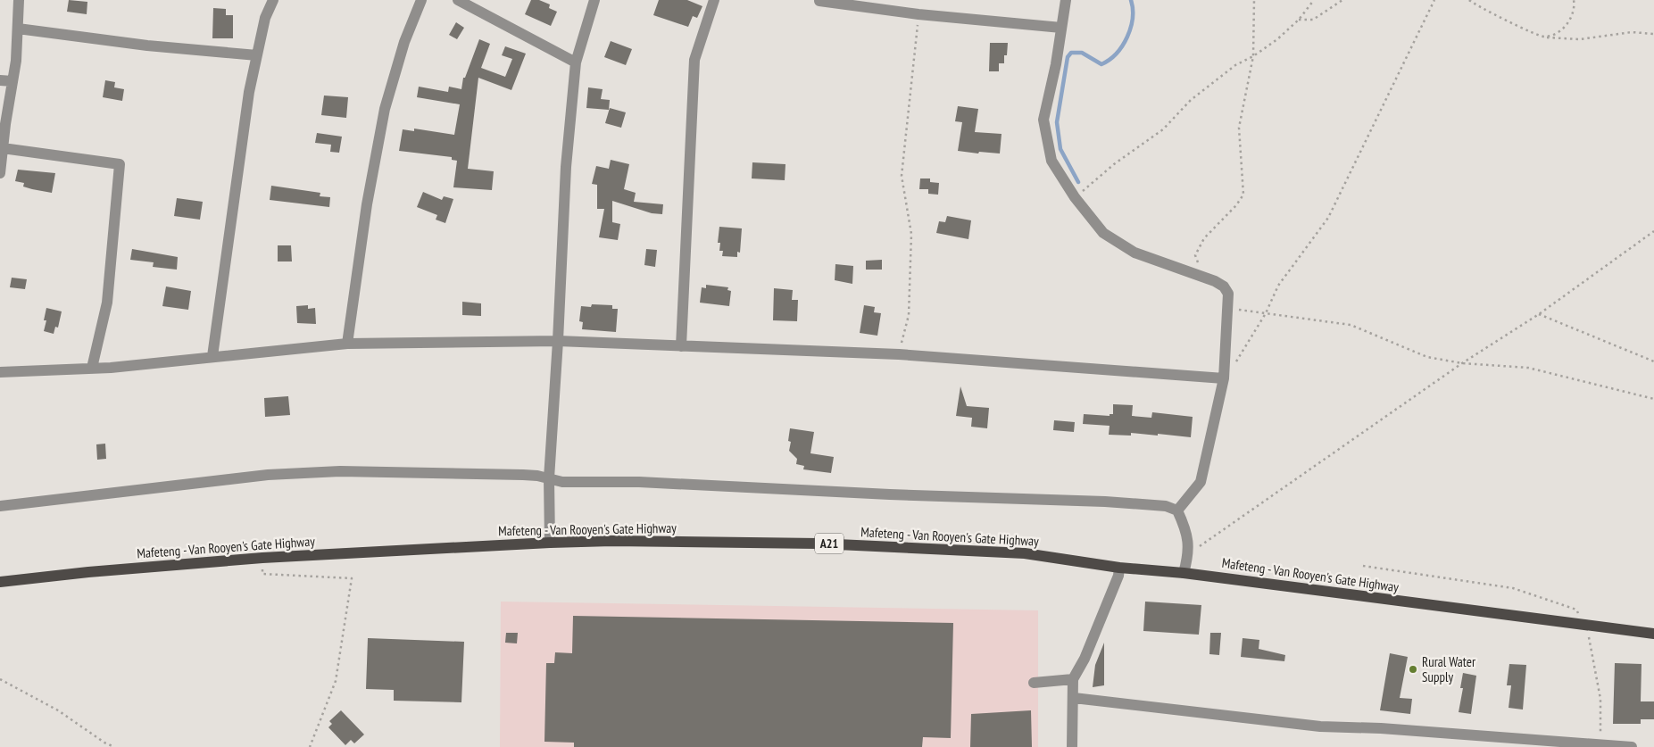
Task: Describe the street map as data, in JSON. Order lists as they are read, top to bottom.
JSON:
{
  "streets": {
    "main road": ["Mafeteng - Van Rooyen's Gate Highway", "A21"]
  },
  "places": ["Rural Water Supply"]
}
